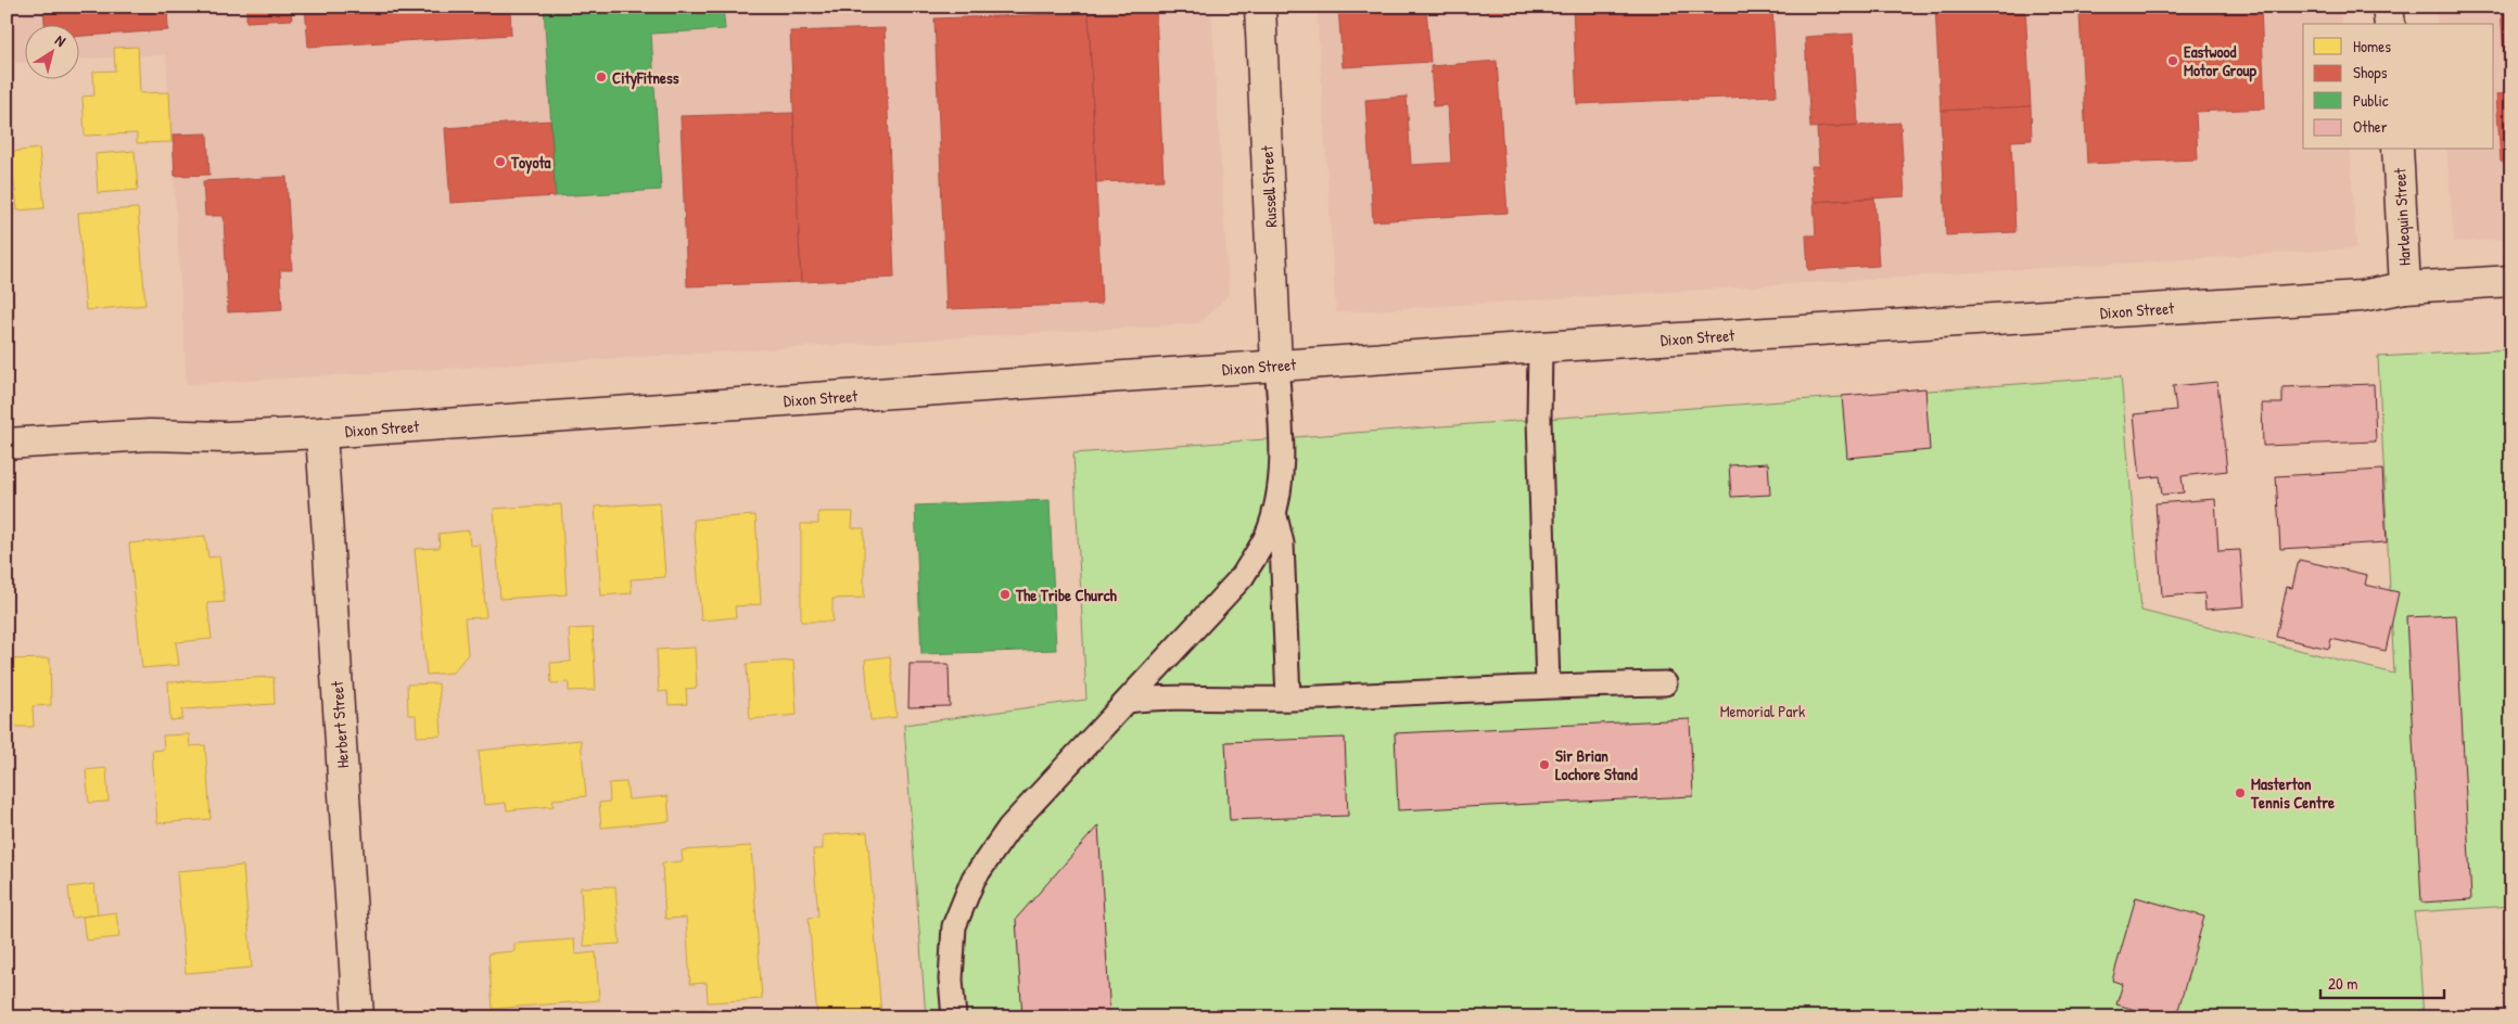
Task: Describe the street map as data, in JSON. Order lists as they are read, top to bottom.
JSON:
{
  "streets": {
    "main road": [
      "Russell Street",
      "Harlequin Street",
      "Dixon Street",
      "Herbert Street"
    ]
  },
  "crossings": [
    ["Russell Street", "Dixon Street"],
    ["Harlequin Street", "Dixon Street"],
    ["Dixon Street", "Herbert Street"]
  ],
  "parks": ["Memorial Park"],
  "places": [
    "Eastwood Motor Group",
    "CityFitness",
    "Toyota",
    "The Tribe Church",
    "Sir Brian Lochore Stand",
    "Masterton Tennis Centre"
  ],
  "legend": [
    "Homes",
    "Shops",
    "Public",
    "Other"
  ],
  "scale_bar": "20 m",
  "north": "top right"
}
